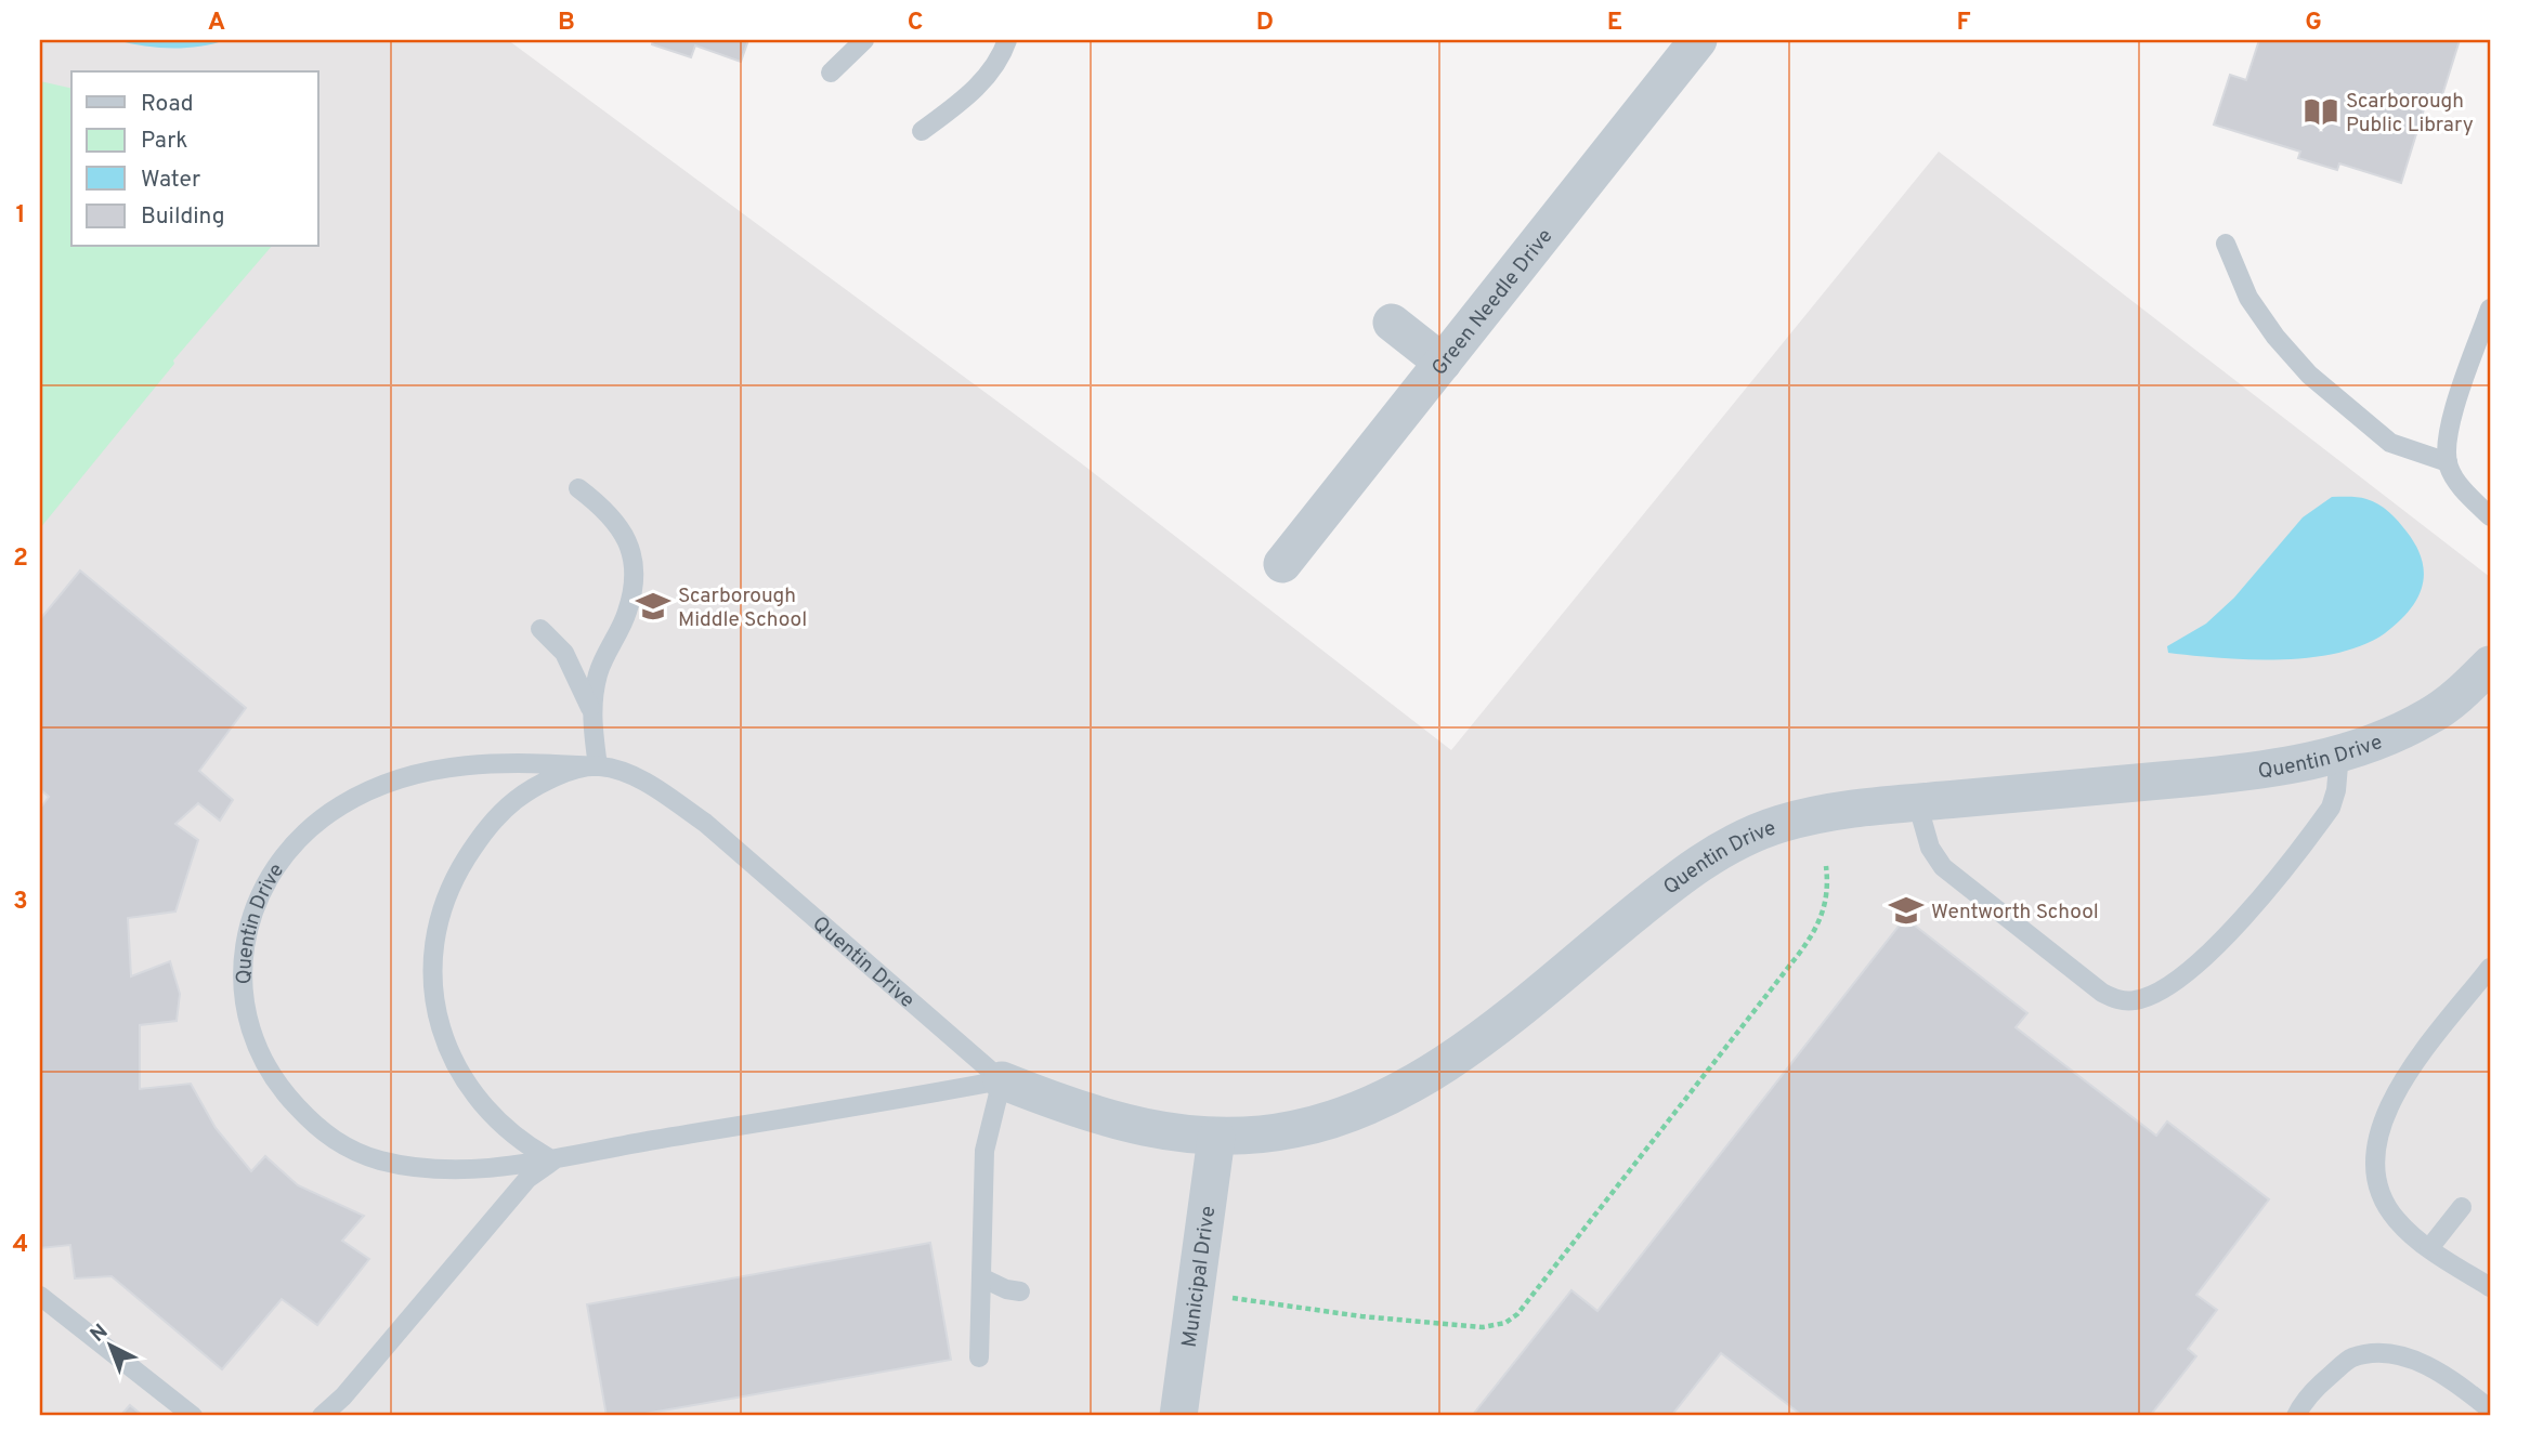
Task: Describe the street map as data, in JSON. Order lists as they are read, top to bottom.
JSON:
{
  "streets": {
    "street": ["Green Needle Drive", "Quentin Drive", "Municipal Drive"]
  },
  "crossings": [
    ["Quentin Drive", "Municipal Drive"]
  ],
  "places": {
    "library": ["Scarborough Public Library"],
    "school or university": ["Scarborough Middle School", "Wentworth School"]
  },
  "legend": [
    "Road",
    "Park",
    "Water",
    "Building"
  ],
  "north": "top left",
  "grid": {
    "columns": [
      "A",
      "B",
      "C",
      "D",
      "E",
      "F",
      "G"
    ],
    "rows": [
      "1",
      "2",
      "3",
      "4"
    ]
  }
}
